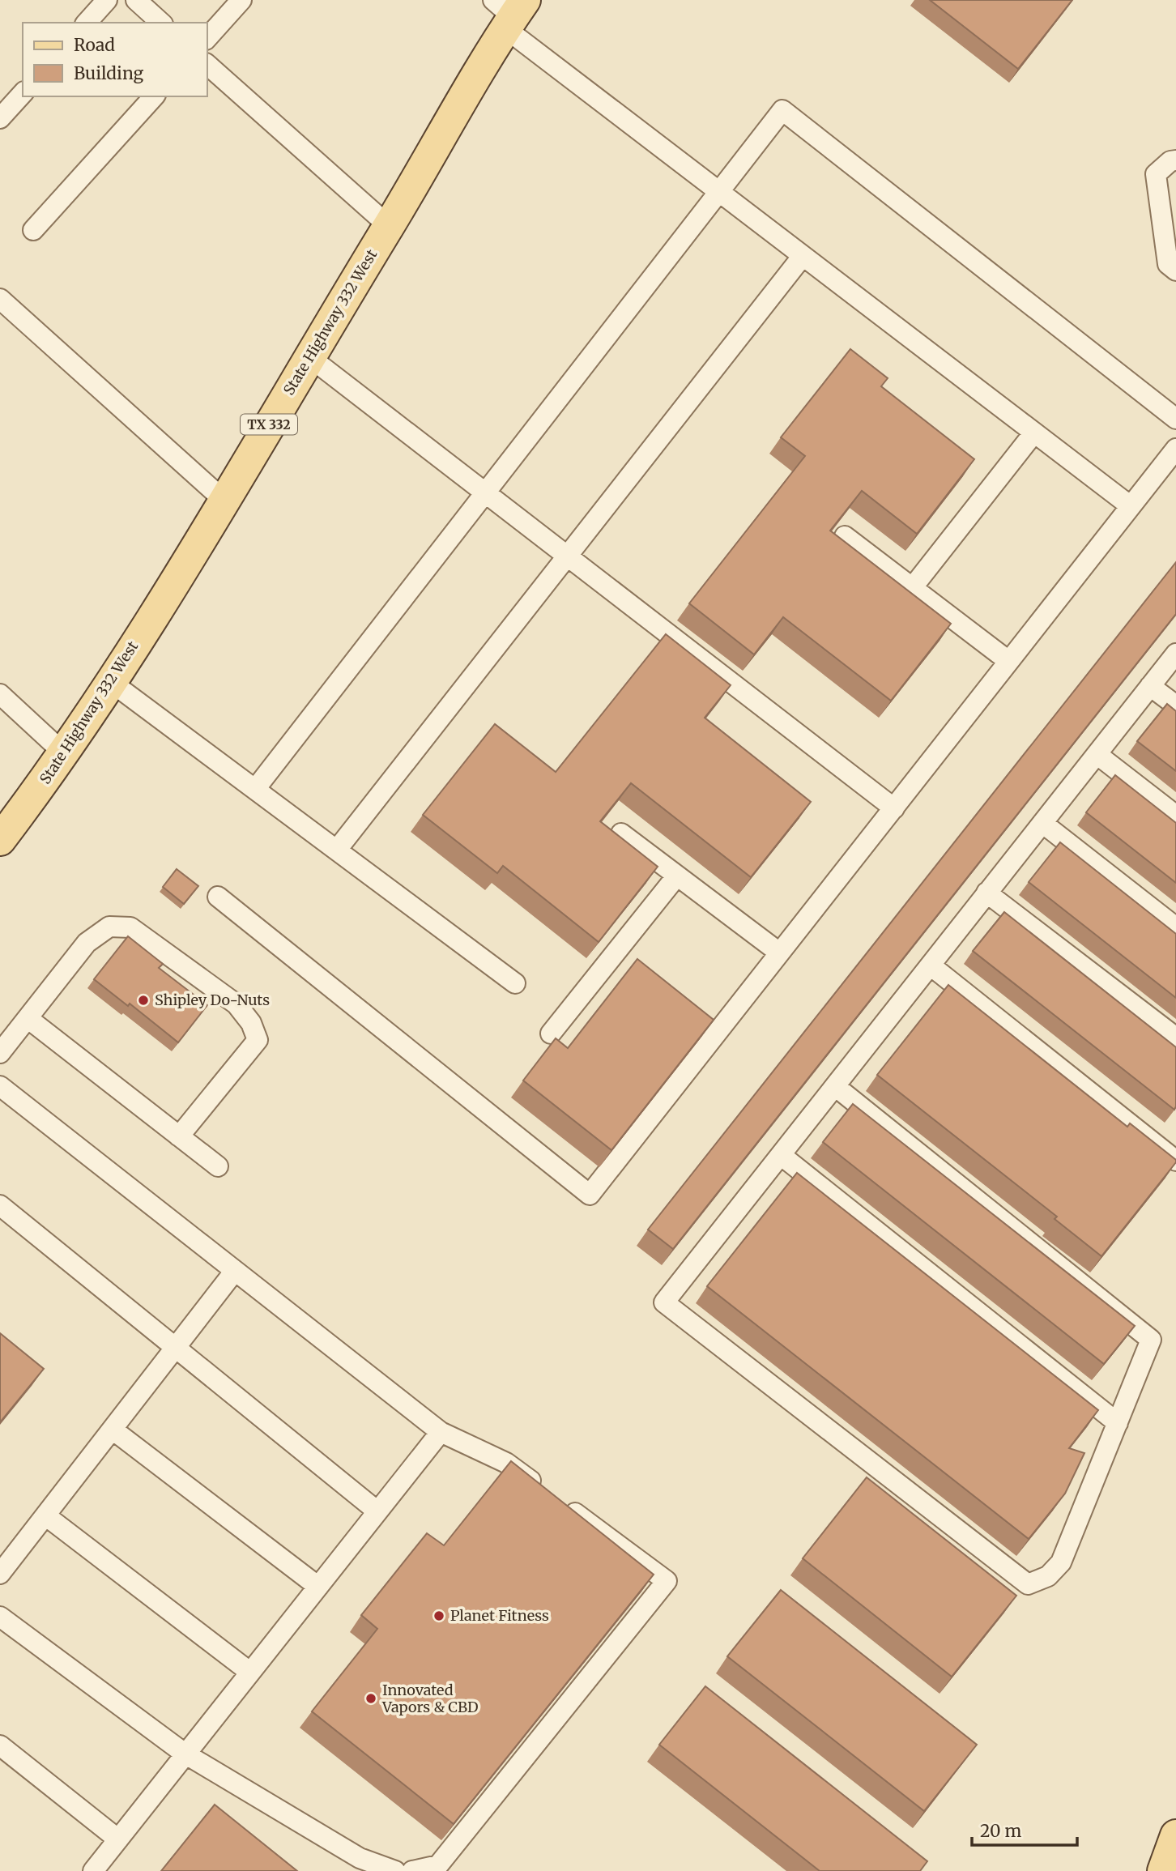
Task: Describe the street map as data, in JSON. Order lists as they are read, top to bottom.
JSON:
{
  "streets": {
    "main road": ["State Highway 332 West", "TX 332"]
  },
  "places": ["Shipley Do-Nuts", "Planet Fitness", "Innovated Vapors & CBD"],
  "legend": ["Road", "Building"],
  "scale_bar": "20 m"
}
